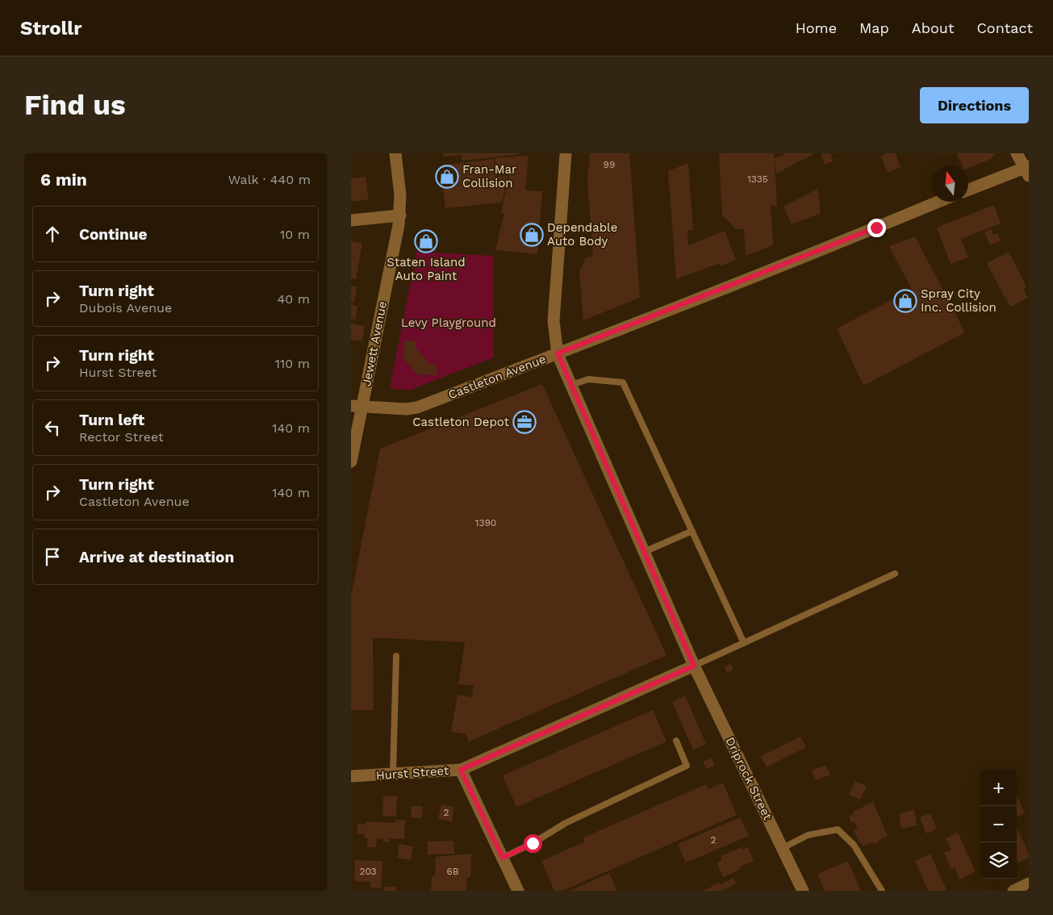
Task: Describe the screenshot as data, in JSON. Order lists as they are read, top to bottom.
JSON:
{
  "streets": {
    "street": [
      "Jewett Avenue",
      "Castleton Avenue",
      "Hurst Street",
      "Driprock Street"
    ]
  },
  "crossings": [
    ["Jewett Avenue", "Castleton Avenue"],
    ["Castleton Avenue", "Driprock Street"],
    ["Hurst Street", "Driprock Street"]
  ],
  "parks": ["Levy Playground"],
  "places": {
    "shop": [
      "Fran-Mar Collision",
      "Dependable Auto Body",
      "Staten Island Auto Paint",
      "Spray City Inc. Collision"
    ],
    "office": ["Castleton Depot"]
  },
  "house_numbers": [
    "99",
    "1335",
    "1390",
    "2",
    "2",
    "203",
    "6B"
  ],
  "north": "top",
  "page": {
    "header": "Strollr",
    "nav": [
      "Home",
      "Map",
      "About",
      "Contact"
    ],
    "buttons": "Directions",
    "title": "Find us",
    "heading": ["6 min", "Walk · 440 m"],
    "list": [
      ["Continue", "10 m"],
      ["Turn right", "Dubois Avenue", "40 m"],
      ["Turn right", "Hurst Street", "110 m"],
      ["Turn left", "Rector Street", "140 m"],
      ["Turn right", "Castleton Avenue", "140 m"],
      "Arrive at destination"
    ],
    "map_buttons": ["+", "−"]
  }
}
